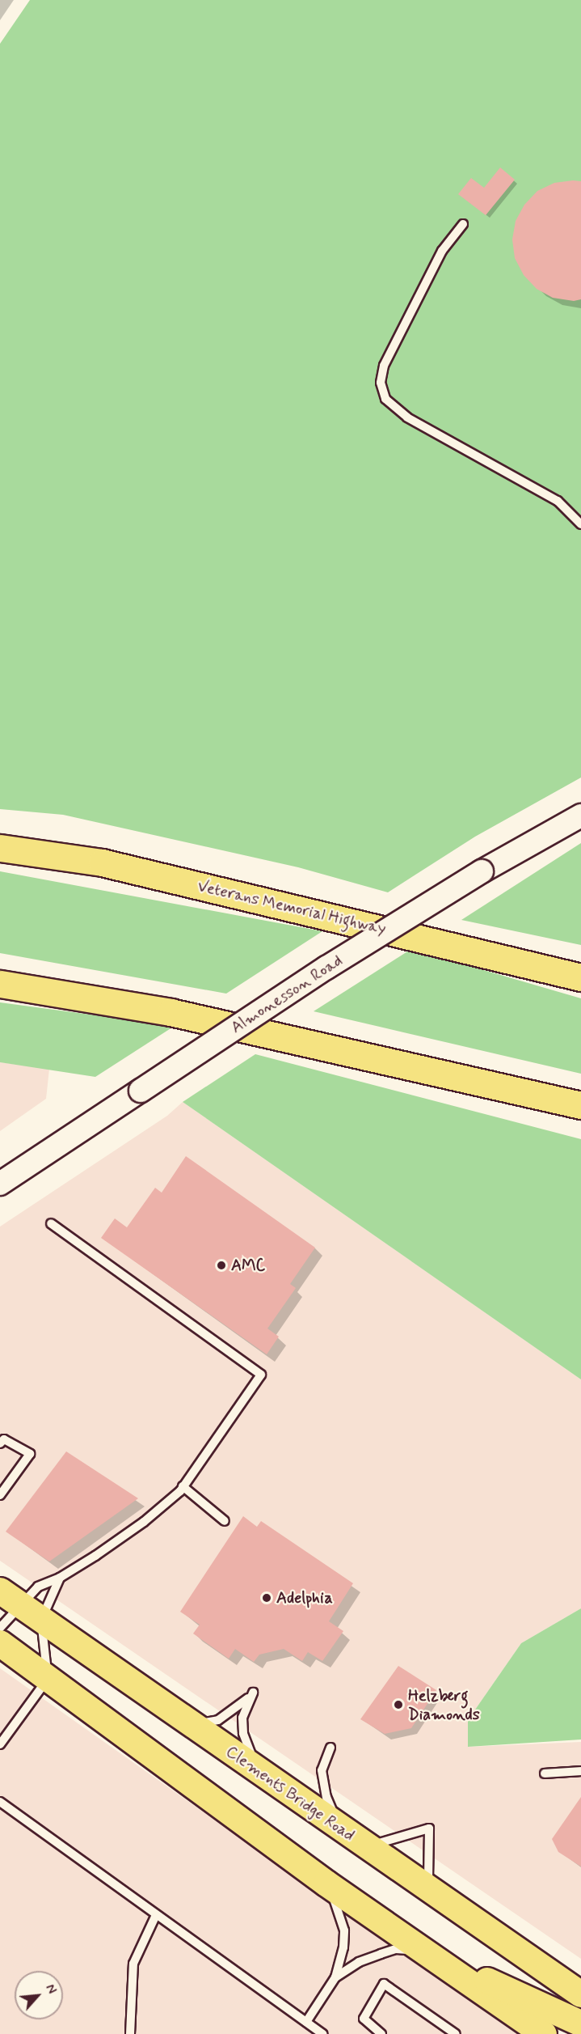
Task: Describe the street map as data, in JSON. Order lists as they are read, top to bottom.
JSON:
{
  "streets": {
    "highway": ["Veterans Memorial Highway"],
    "main road": ["Almonesson Road", "Clements Bridge Road"]
  },
  "places": ["AMC", "Adelphia", "Helzberg Diamonds"],
  "north": "top right"
}
